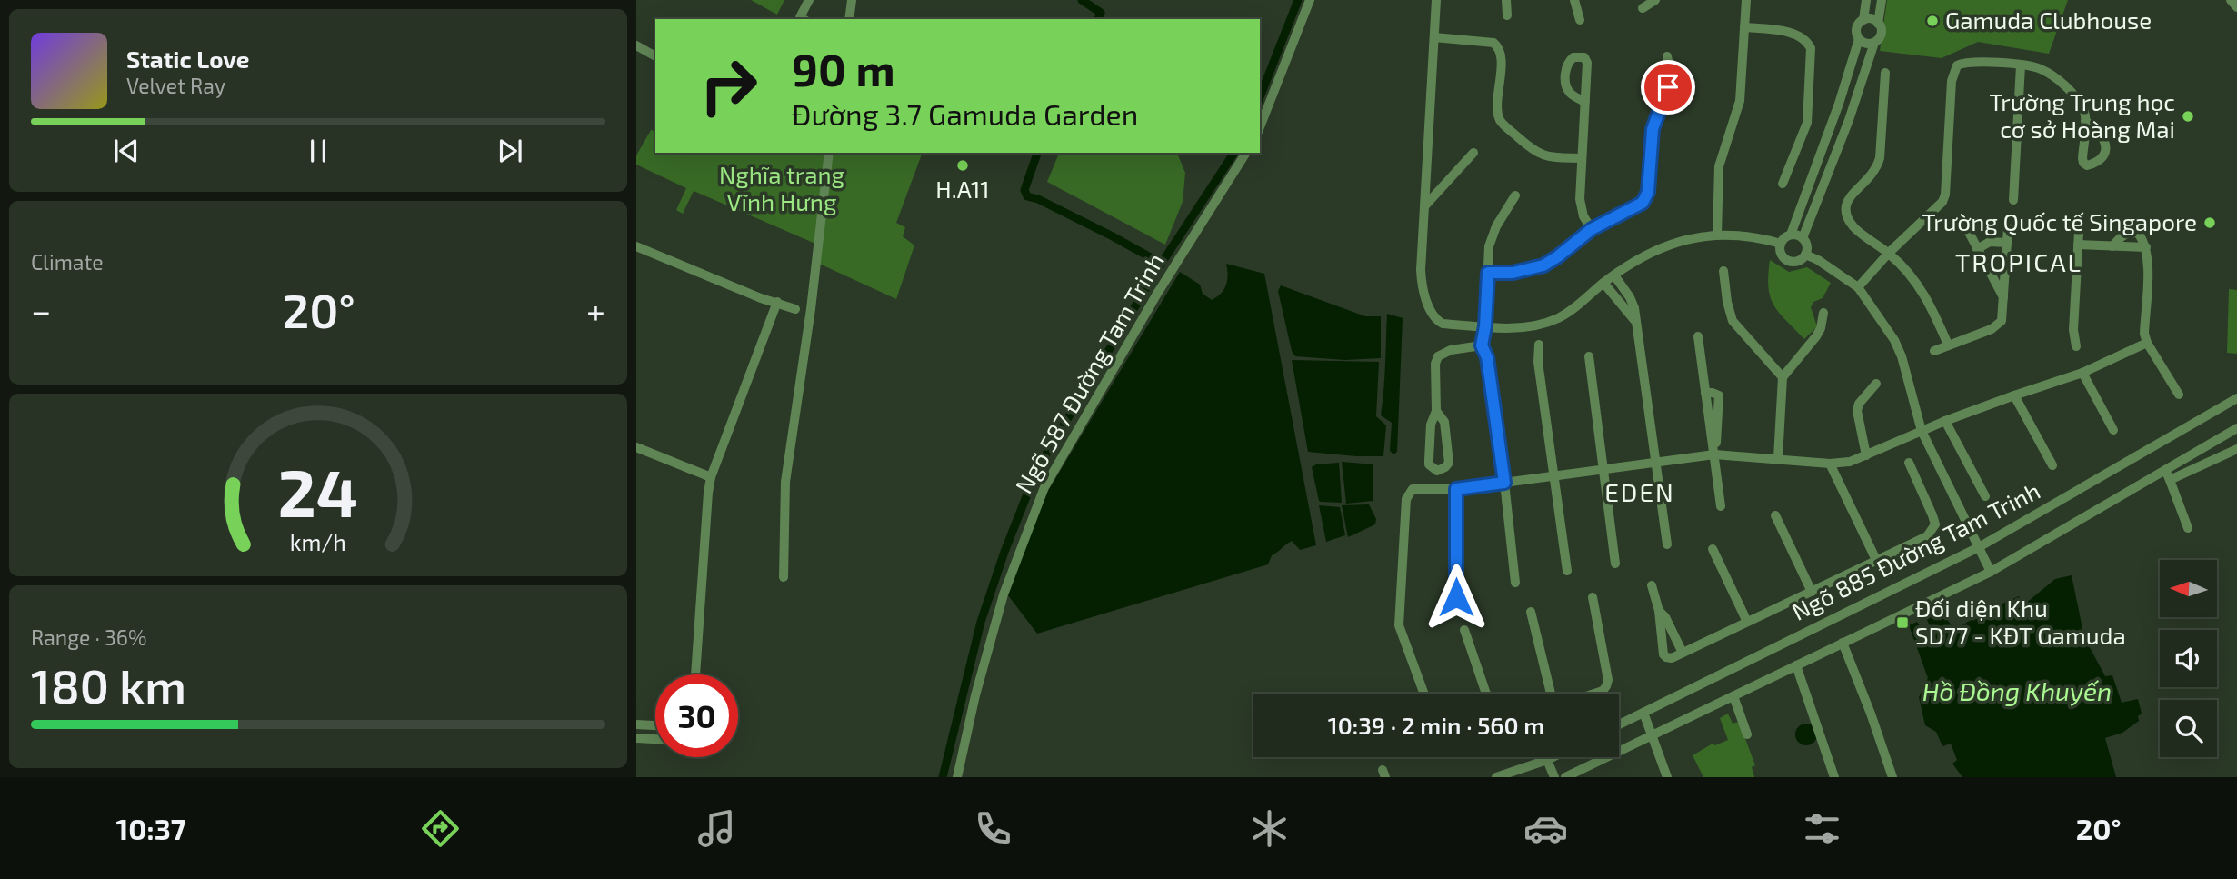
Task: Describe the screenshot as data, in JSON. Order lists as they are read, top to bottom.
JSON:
{
  "streets": {
    "street": ["Ngõ 587 Đường Tam Trinh", "Ngõ 885 Đường Tam Trinh"]
  },
  "districts": ["TROPICAL", "EDEN"],
  "water": ["Hồ Đồng Khuyến"],
  "parks": ["Nghĩa trang Vĩnh Hưng"],
  "places": {
    "other": [
      "Gamuda Clubhouse",
      "Trường Trung học cơ sở Hoàng Mai",
      "H.A11",
      "Trường Quốc tế Singapore"
    ],
    "transit": ["Đối diện Khu SD77 - KĐT Gamuda"]
  },
  "north": "left",
  "page": {
    "turn": ["90 m", "Đường 3.7 Gamuda Garden"],
    "song": ["Static Love", "Velvet Ray"],
    "tile": [
      "Climate",
      ["Range · 36%", "180 km"]
    ],
    "heat": ["−", "20°", "+"],
    "limit": "30",
    "trip": "10:39 · 2 min · 560 m",
    "tabs": ["10:37", "20°"],
    "gauge": ["24", "km/h"]
  }
}
